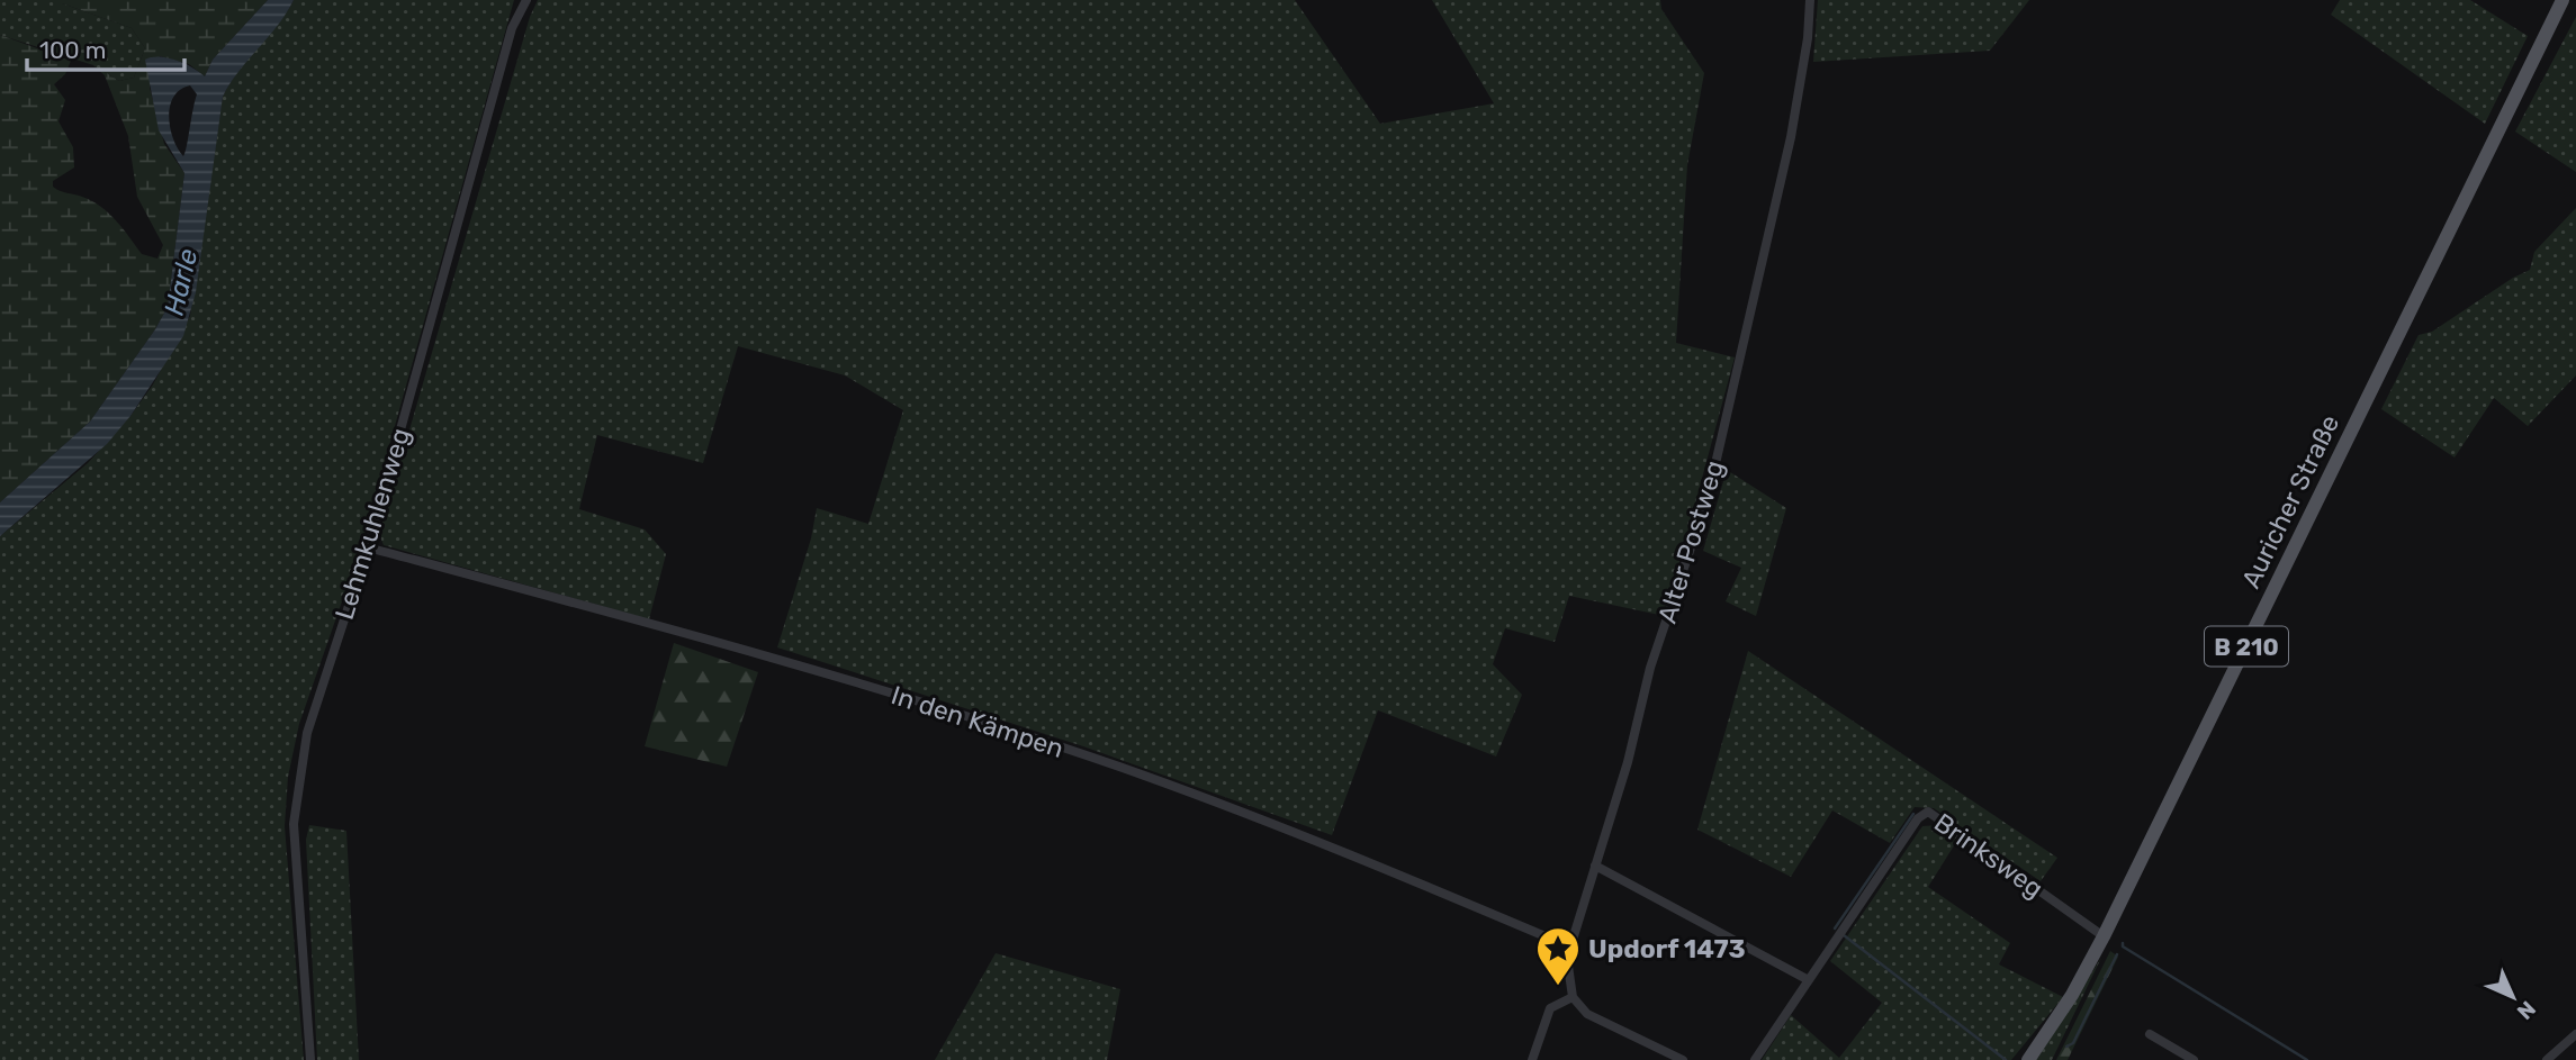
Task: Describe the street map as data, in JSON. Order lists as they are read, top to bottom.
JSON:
{
  "streets": {
    "main road": ["Auricher Straße", "B 210"],
    "street": [
      "Lehmkuhlenweg",
      "Alter Postweg",
      "In den Kämpen",
      "Brinksweg"
    ]
  },
  "crossings": [
    ["Auricher Straße", "Brinksweg"],
    ["Lehmkuhlenweg", "In den Kämpen"],
    ["Alter Postweg", "In den Kämpen"]
  ],
  "water": ["Harle"],
  "places": {
    "place": ["Updorf 1473"]
  },
  "scale_bar": "100 m",
  "north": "bottom right"
}
